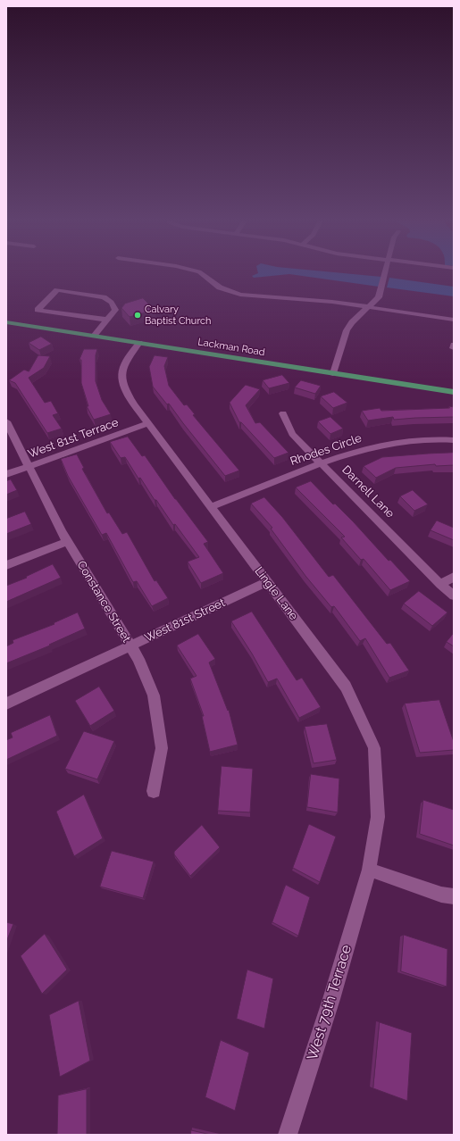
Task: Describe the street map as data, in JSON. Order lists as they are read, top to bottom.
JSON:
{
  "streets": {
    "main road": ["Lackman Road"],
    "street": [
      "West 81st Terrace",
      "Rhodes Circle",
      "Darnell Lane",
      "Lingle Lane",
      "Constance Street",
      "West 81st Street",
      "West 79th Terrace"
    ]
  },
  "crossings": [
    ["Lackman Road", "Lingle Lane"],
    ["West 81st Terrace", "Lingle Lane"],
    ["West 81st Terrace", "Constance Street"],
    ["Rhodes Circle", "Darnell Lane"],
    ["Rhodes Circle", "Lingle Lane"],
    ["Lingle Lane", "West 81st Street"],
    ["Lingle Lane", "West 79th Terrace"],
    ["Constance Street", "West 81st Street"]
  ],
  "places": ["Calvary Baptist Church"]
}
